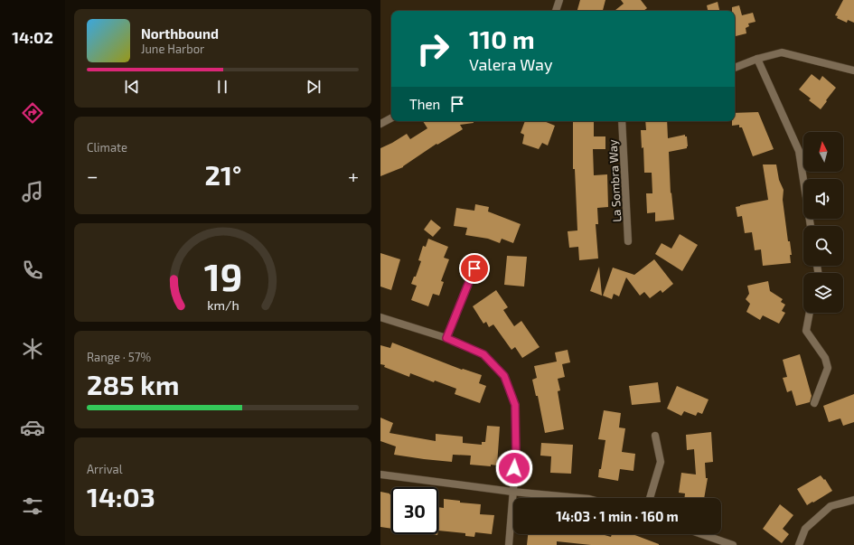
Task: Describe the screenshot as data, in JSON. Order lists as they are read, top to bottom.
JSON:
{
  "streets": {
    "street": ["La Sombra Way"]
  },
  "north": "top",
  "page": {
    "tabs": "14:02",
    "turn": ["110 m", "Valera Way"],
    "song": ["Northbound", "June Harbor"],
    "then": "Then",
    "tile": [
      "Climate",
      ["Range · 57%", "285 km"],
      ["Arrival", "14:03"]
    ],
    "heat": ["−", "21°", "+"],
    "limit": "30",
    "trip": "14:03 · 1 min · 160 m",
    "gauge": ["19", "km/h"]
  }
}
